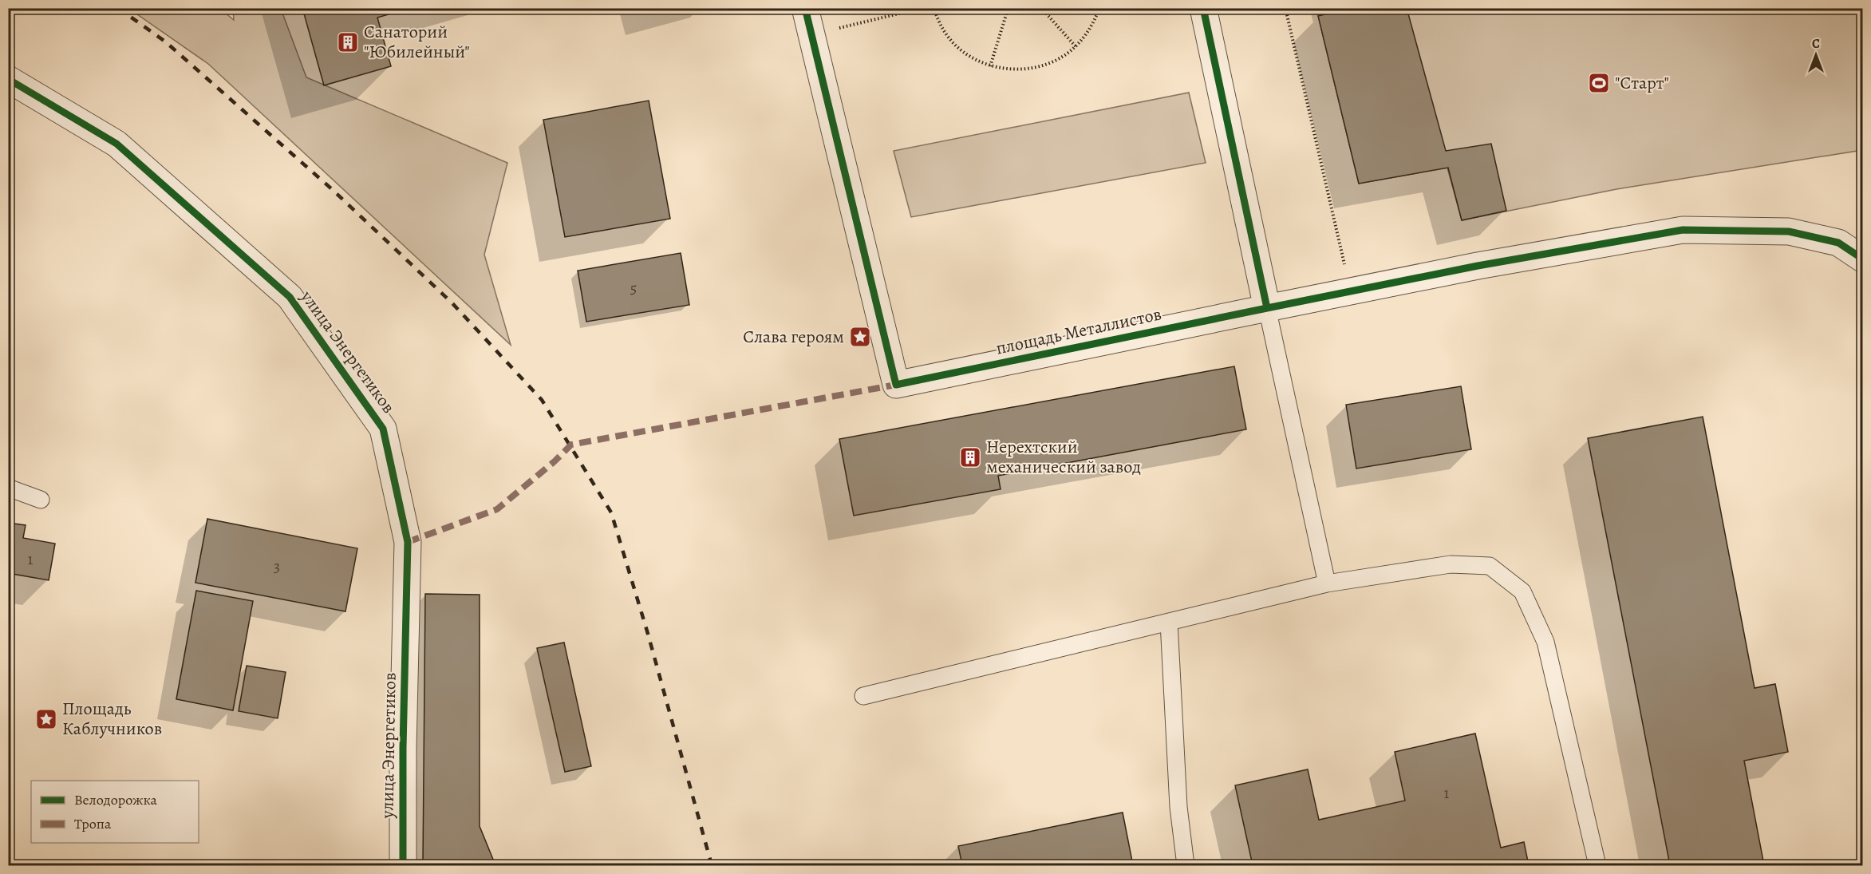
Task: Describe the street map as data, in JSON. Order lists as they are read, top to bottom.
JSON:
{
  "streets": {
    "street": ["площадь Металлистов", "улица Энергетиков"]
  },
  "places": {
    "building": ["Санаторий \"Юбилейный\"", "Нерехтский механический завод"],
    "sports": ["\"Старт\""],
    "place": ["Слава героям", "Площадь Каблучников"]
  },
  "house_numbers": [
    "5",
    "1",
    "3",
    "1"
  ],
  "legend": ["Велодорожка", "Тропа"],
  "north": "top"
}
